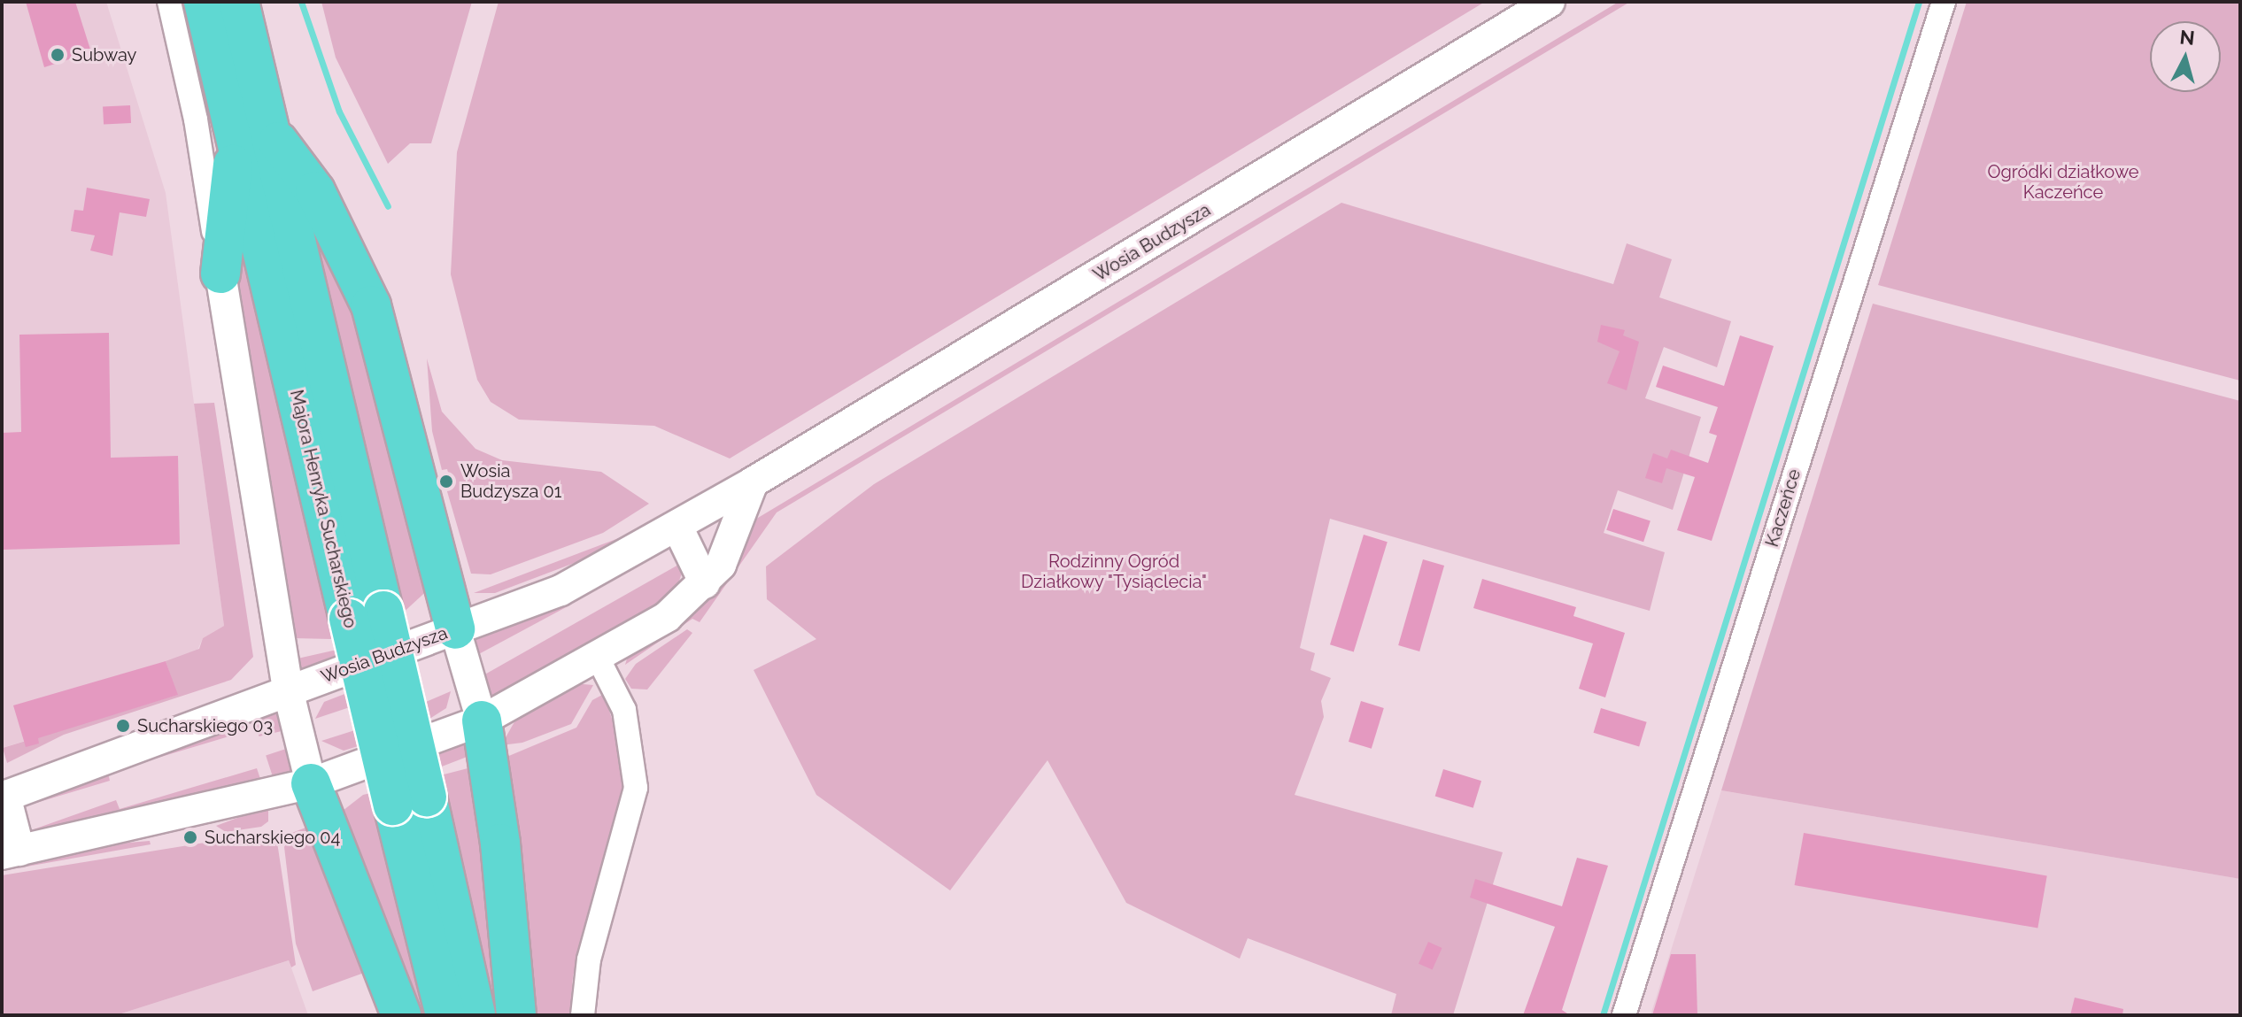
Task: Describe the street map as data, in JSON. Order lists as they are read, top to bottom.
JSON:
{
  "streets": {
    "highway": ["Majora Henryka Sucharskiego"],
    "street": ["Wosia Budzysza", "Kaczeńce"]
  },
  "parks": ["Ogródki działkowe Kaczeńce", "Rodzinny Ogród Działkowy \"Tysiąclecia\""],
  "places": [
    "Subway",
    "Wosia Budzysza 01",
    "Sucharskiego 03",
    "Sucharskiego 04"
  ],
  "north": "top"
}
